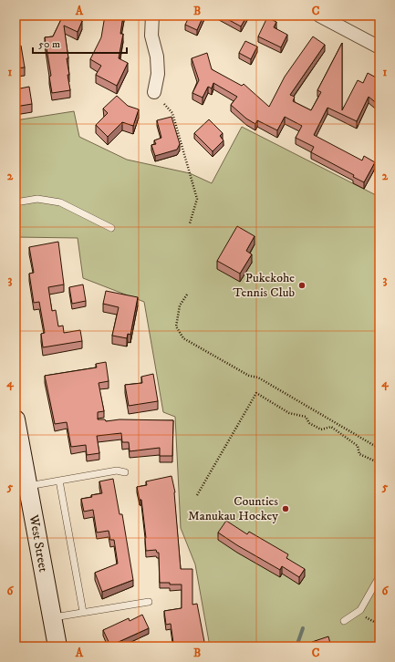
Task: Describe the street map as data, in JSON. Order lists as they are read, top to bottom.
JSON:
{
  "streets": {
    "main road": ["West Street"]
  },
  "places": ["Pukekohe Tennis Club", "Counties Manukau Hockey"],
  "scale_bar": "50 m",
  "grid": {
    "columns": ["A", "B", "C"],
    "rows": [
      "1",
      "2",
      "3",
      "4",
      "5",
      "6"
    ]
  }
}
